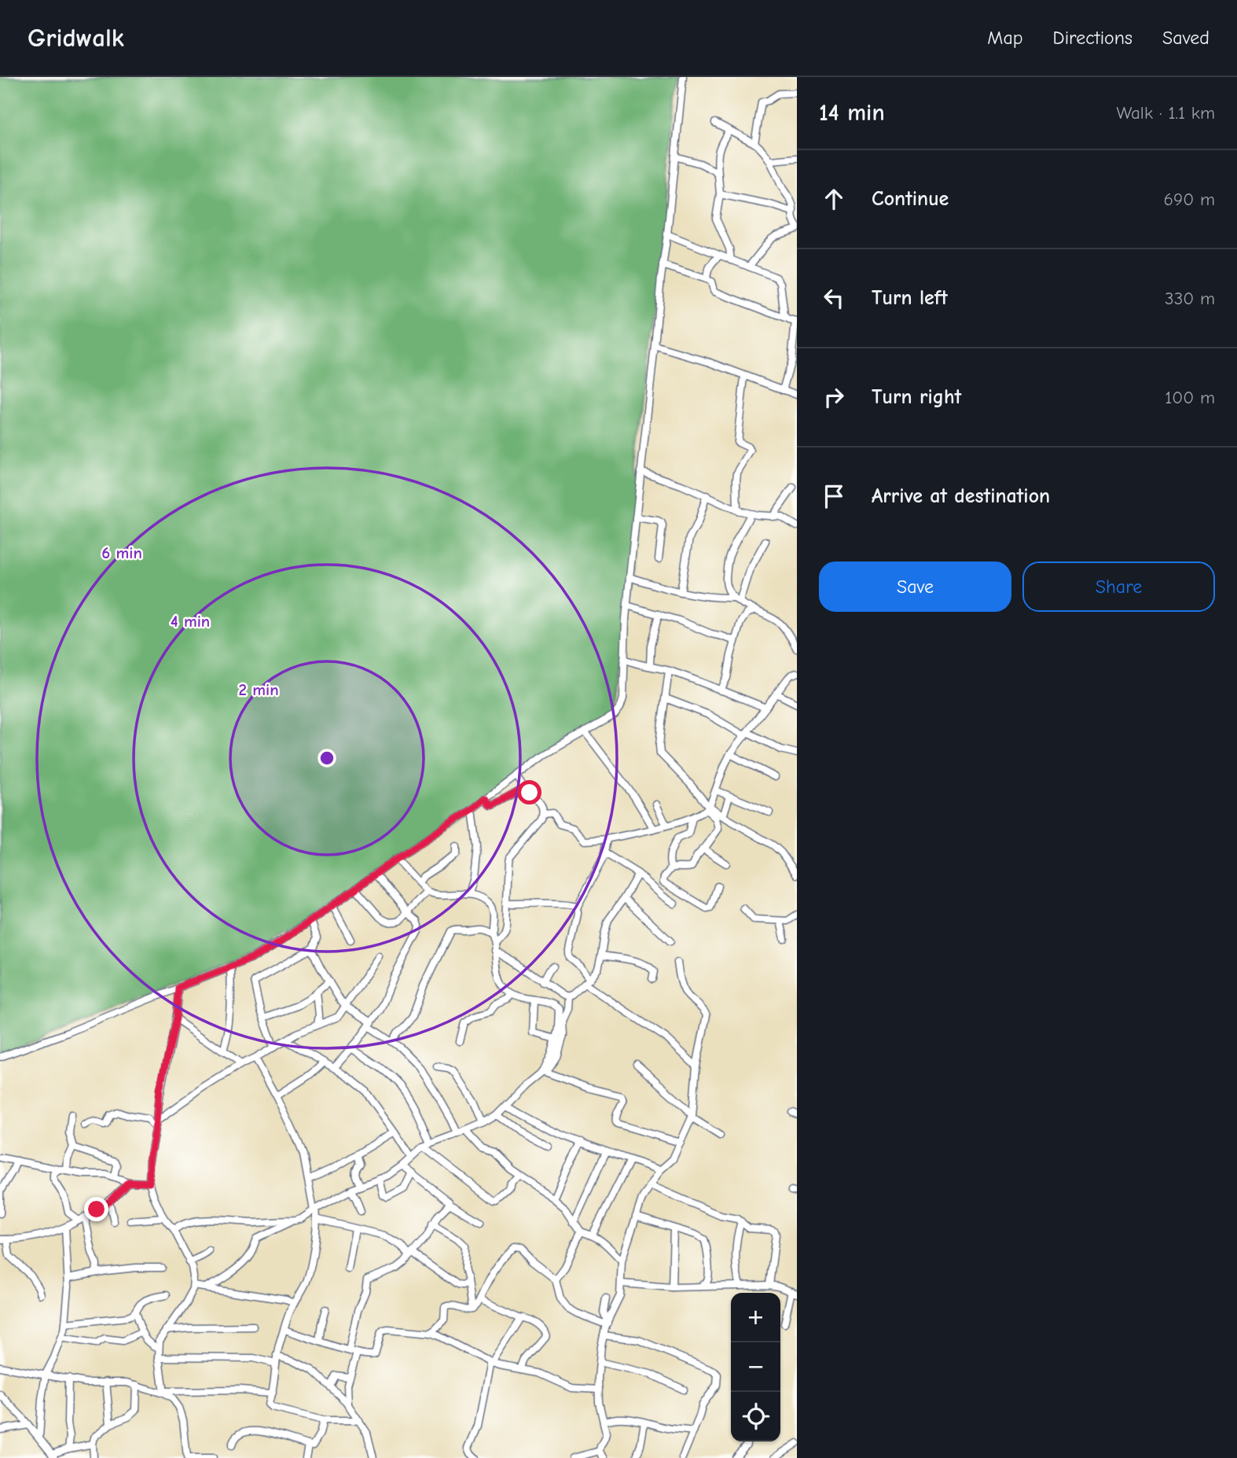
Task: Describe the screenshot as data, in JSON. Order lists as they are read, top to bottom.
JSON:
{
  "page": {
    "header": "Gridwalk",
    "nav": ["Map", "Directions", "Saved"],
    "heading": ["14 min", "Walk · 1.1 km"],
    "list": [
      ["Continue", "690 m"],
      ["Turn left", "330 m"],
      ["Turn right", "100 m"],
      "Arrive at destination"
    ],
    "buttons": ["Save", "Share"],
    "map_buttons": ["+", "−"]
  },
  "rings": ["6 min", "4 min", "2 min"]
}
